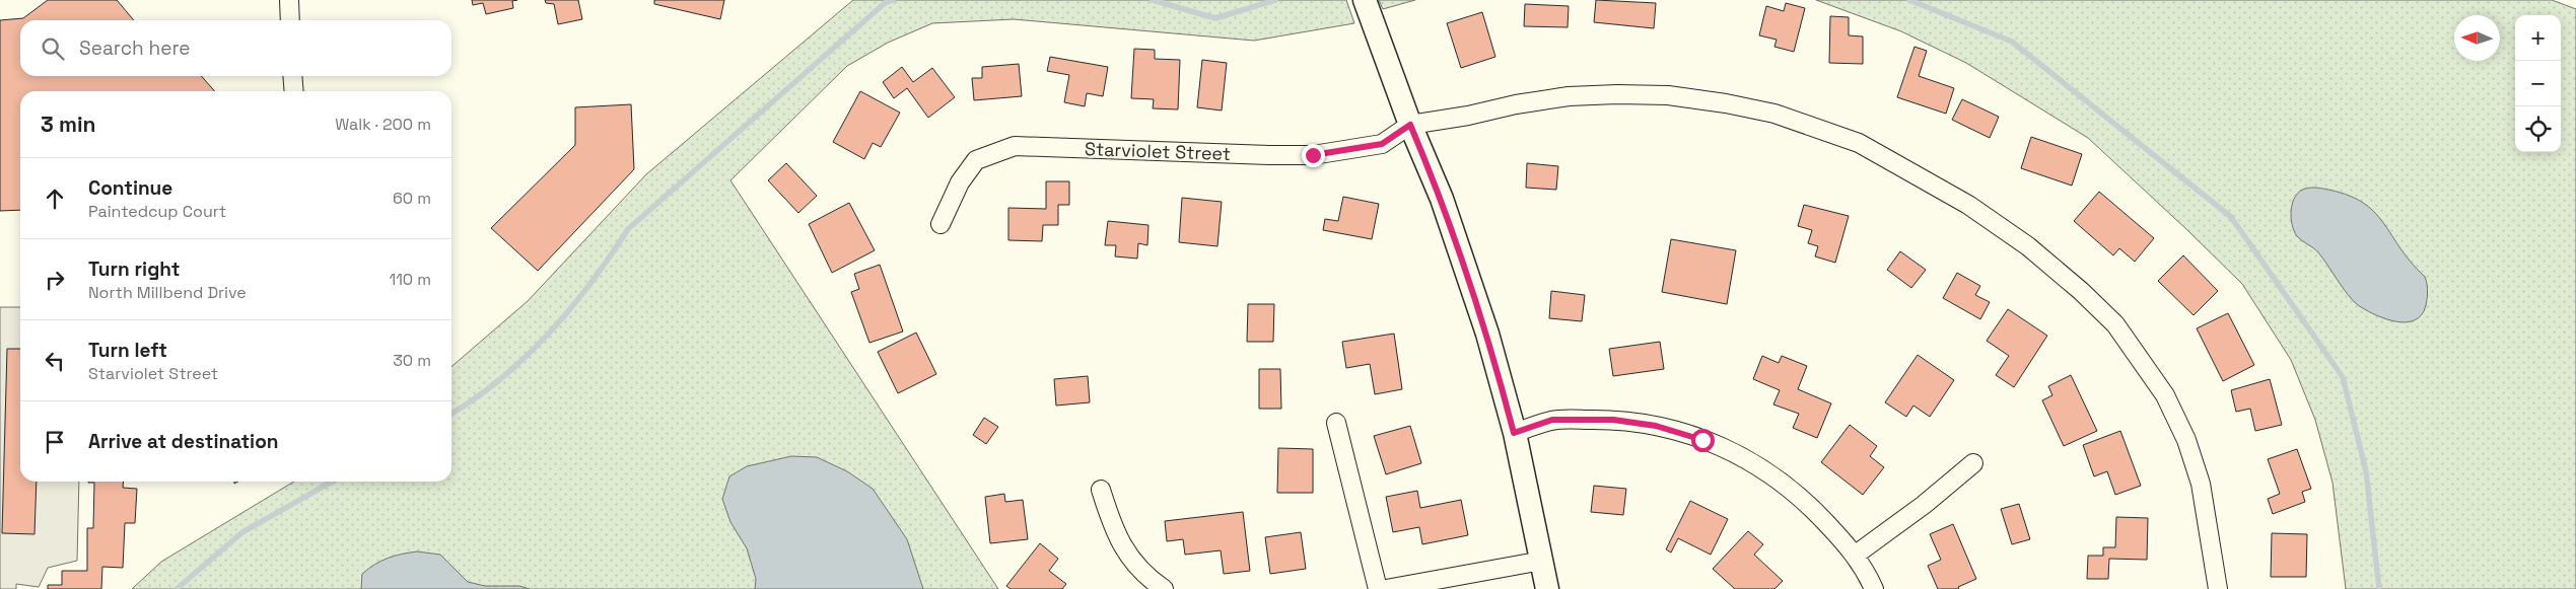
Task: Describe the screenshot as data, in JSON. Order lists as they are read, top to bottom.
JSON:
{
  "streets": {
    "street": ["Starviolet Street"]
  },
  "north": "left",
  "page": {
    "map_buttons": ["+", "−"],
    "search": "Search here",
    "heading": ["3 min", "Walk · 200 m"],
    "list": [
      ["Continue", "Paintedcup Court", "60 m"],
      ["Turn right", "North Millbend Drive", "110 m"],
      ["Turn left", "Starviolet Street", "30 m"],
      "Arrive at destination"
    ]
  }
}
